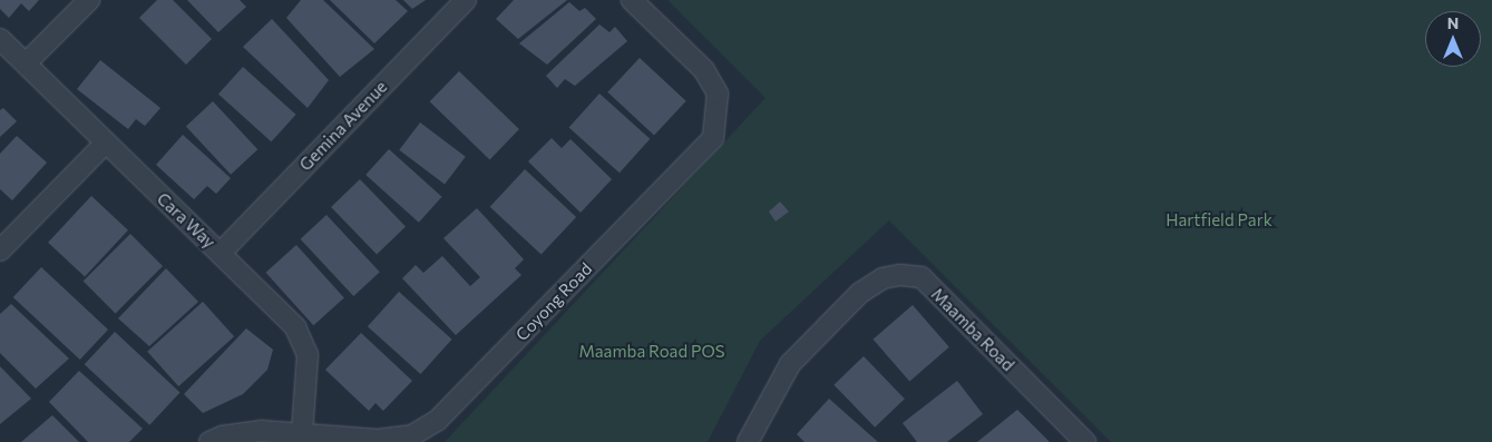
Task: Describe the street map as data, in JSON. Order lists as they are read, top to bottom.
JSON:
{
  "streets": {
    "street": [
      "Gemina Avenue",
      "Cara Way",
      "Coyong Road",
      "Maamba Road"
    ]
  },
  "crossings": [
    ["Gemina Avenue", "Cara Way"],
    ["Cara Way", "Coyong Road"]
  ],
  "parks": ["Hartfield Park", "Maamba Road POS"],
  "north": "top"
}
